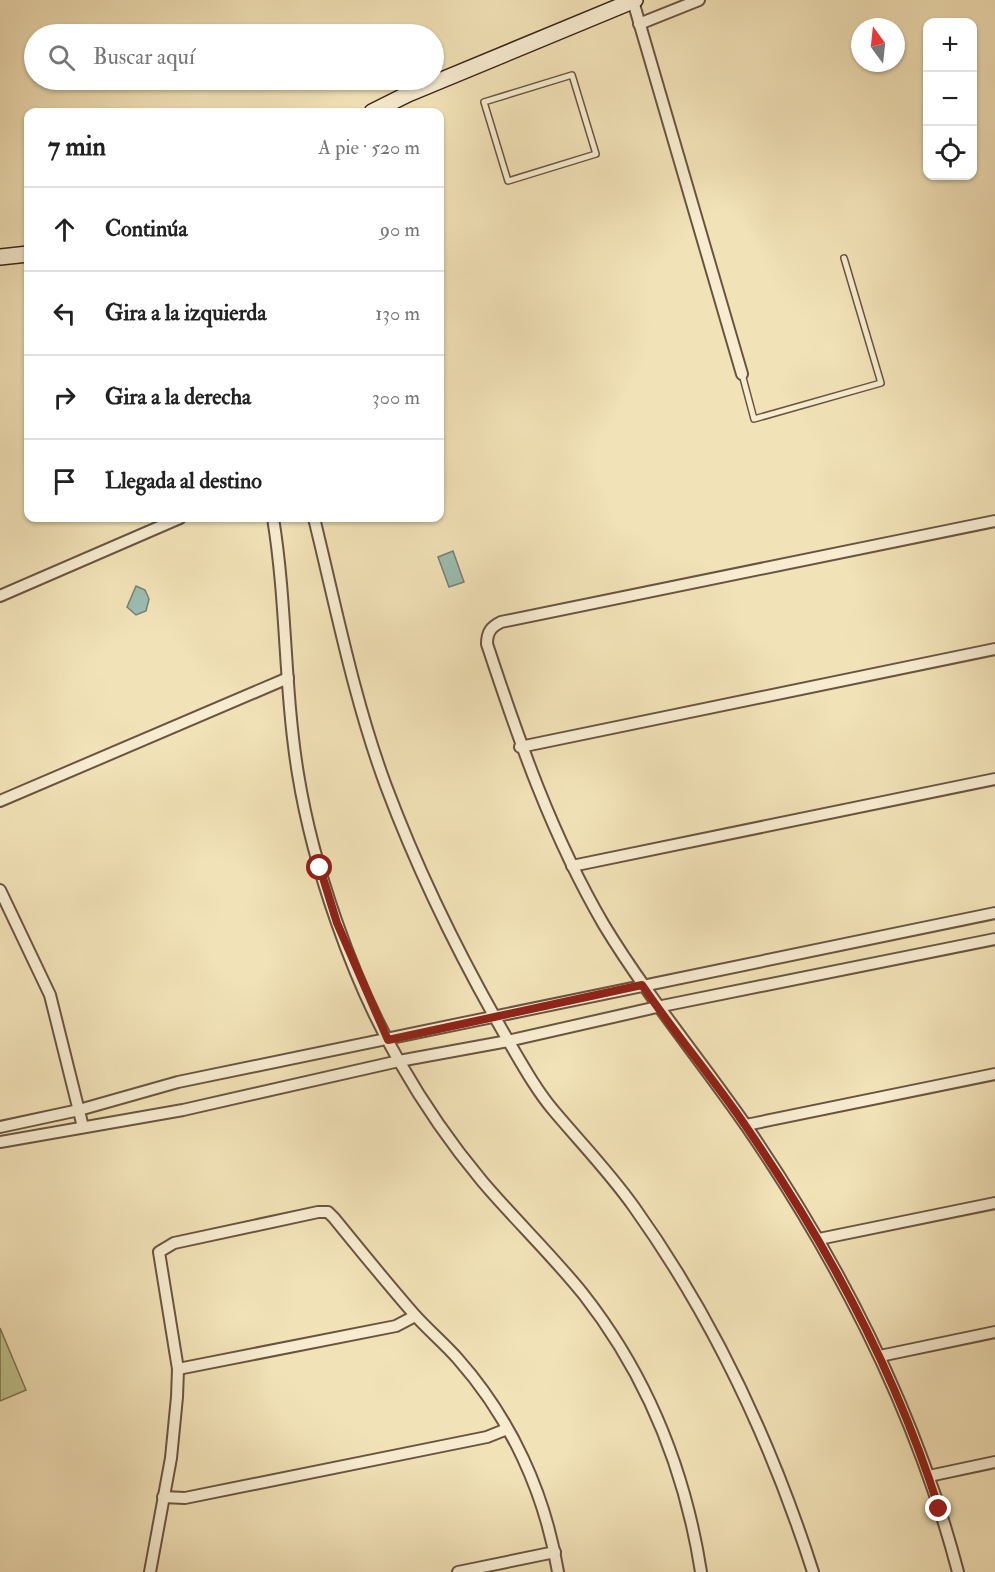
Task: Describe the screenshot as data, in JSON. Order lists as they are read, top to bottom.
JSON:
{
  "north": "top",
  "page": {
    "map_buttons": ["+", "−"],
    "search": "Buscar aquí",
    "heading": ["7 min", "A pie · 520 m"],
    "list": [
      ["Continúa", "90 m"],
      ["Gira a la izquierda", "130 m"],
      ["Gira a la derecha", "300 m"],
      "Llegada al destino"
    ]
  }
}
